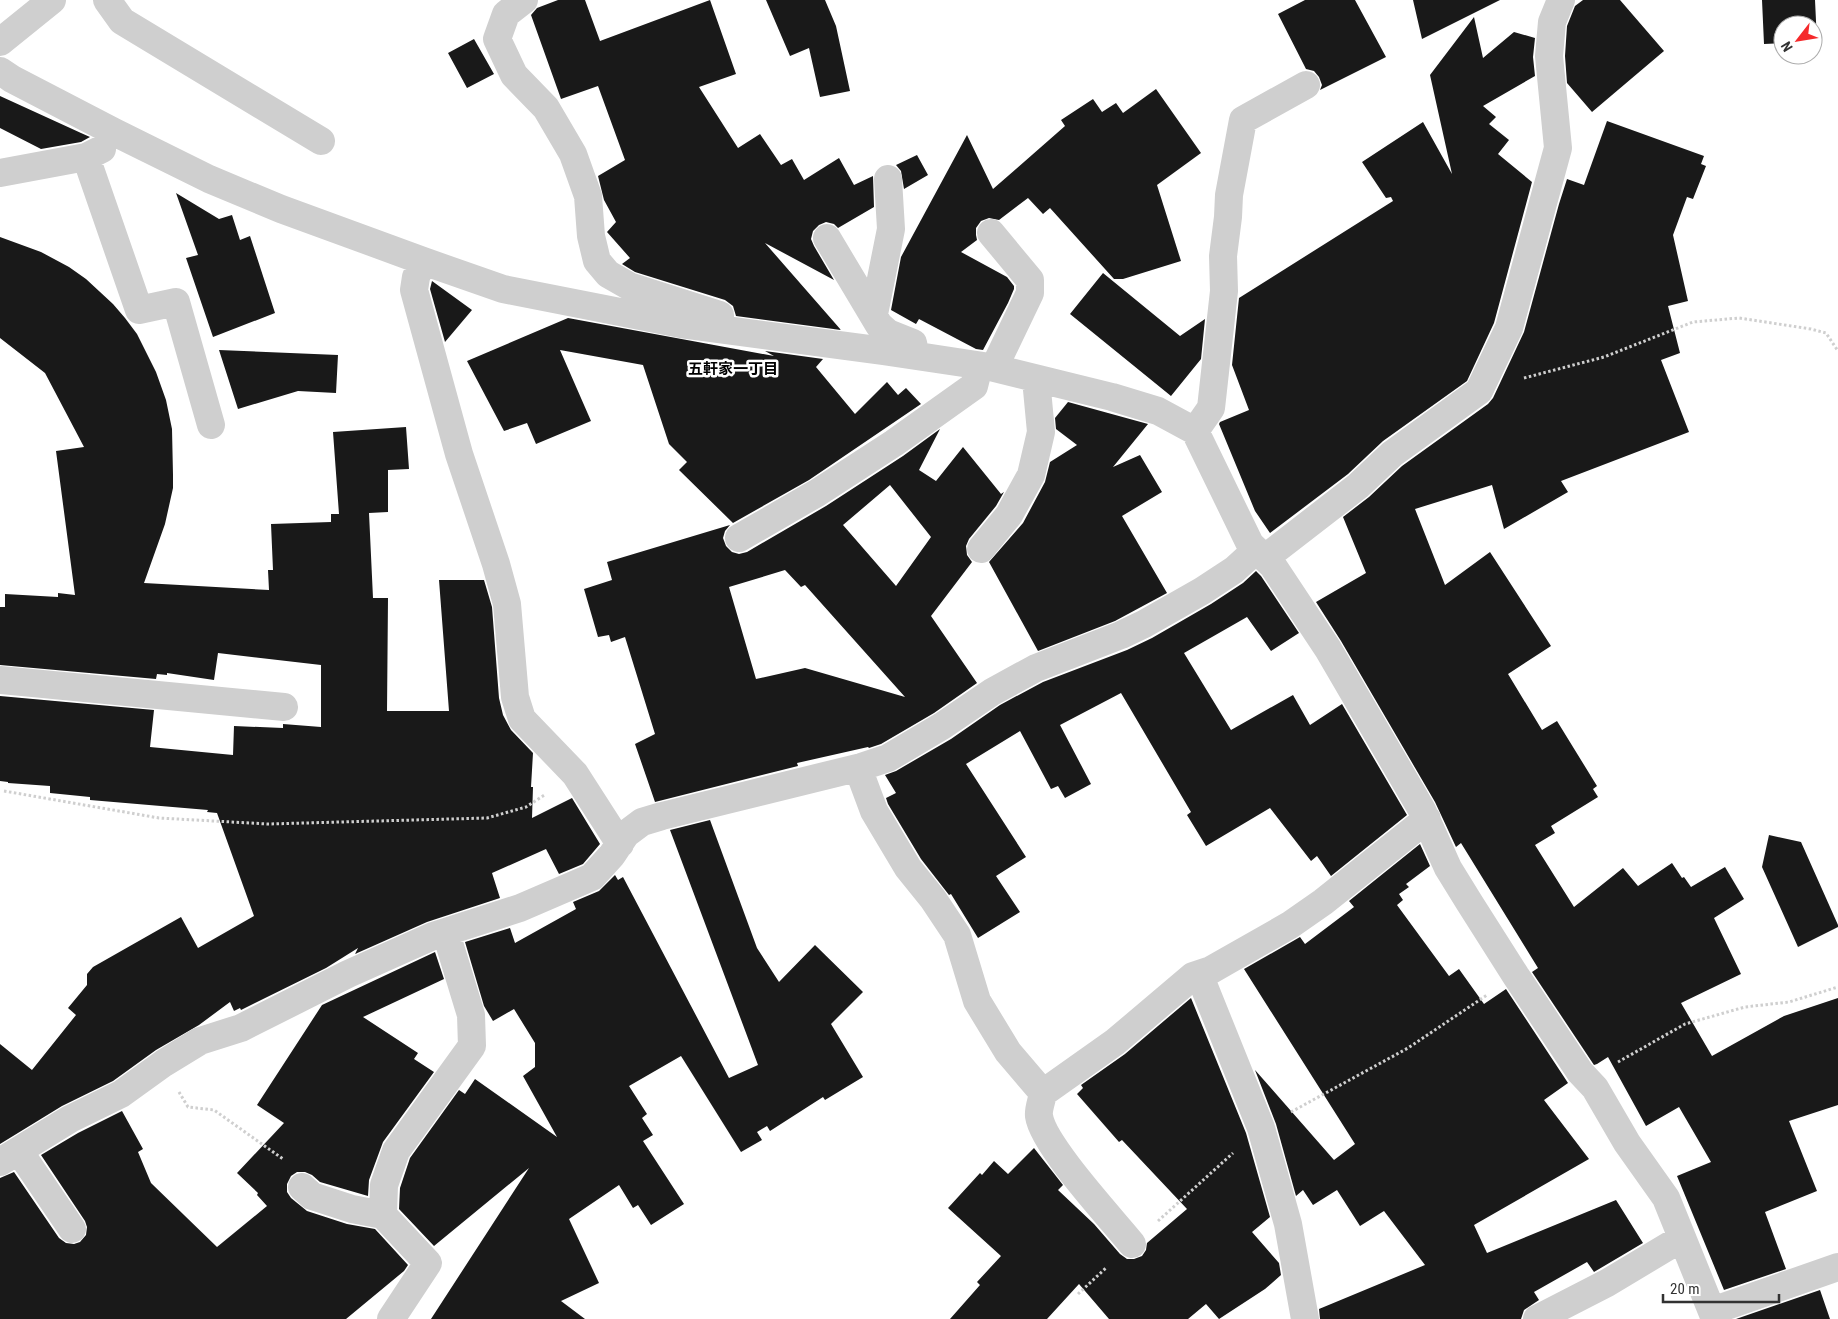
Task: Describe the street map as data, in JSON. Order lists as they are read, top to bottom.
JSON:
{
  "districts": ["五軒家一丁目"],
  "scale_bar": "20 m",
  "north": "bottom left"
}
